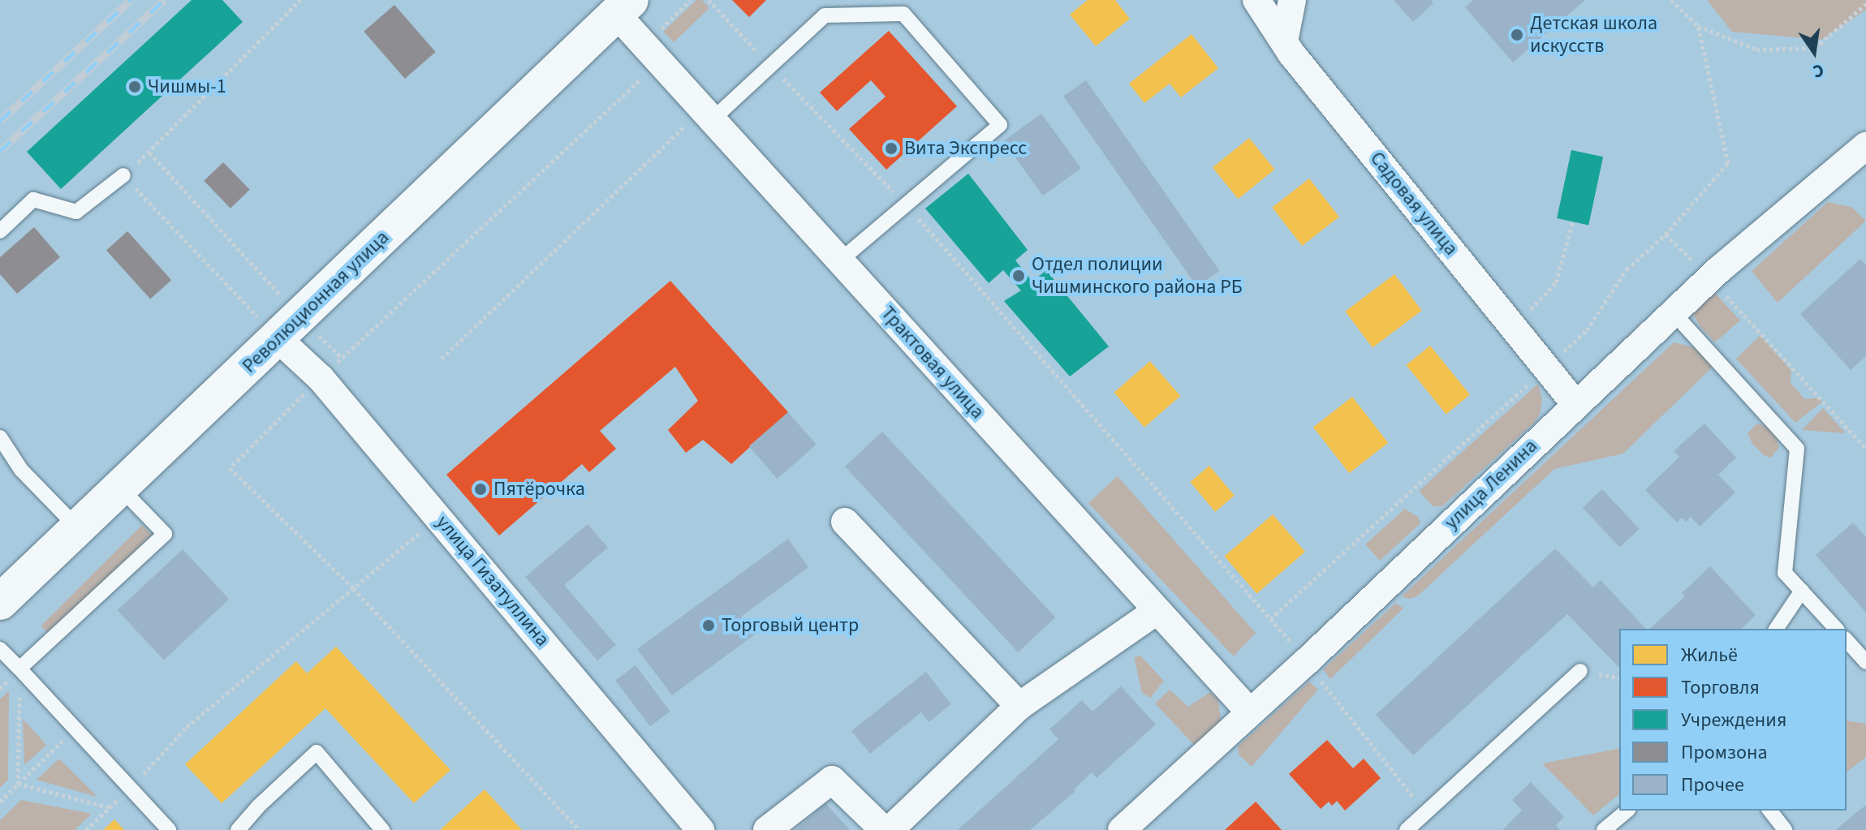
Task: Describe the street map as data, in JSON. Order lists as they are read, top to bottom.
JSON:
{
  "streets": {
    "main road": ["Революционная улица"],
    "street": [
      "Садовая улица",
      "Трактовая улица",
      "улица Ленина",
      "улица Гизатуллина"
    ]
  },
  "crossings": [
    ["Садовая улица", "улица Ленина"],
    ["Революционная улица", "Трактовая улица"],
    ["Революционная улица", "улица Гизатуллина"],
    ["Трактовая улица", "улица Ленина"]
  ],
  "places": [
    "Детская школа искусств",
    "Чишмы-1",
    "Вита Экспресс",
    "Отдел полиции Чишминского района РБ",
    "Пятёрочка",
    "Торговый центр"
  ],
  "legend": [
    "Жильё",
    "Торговля",
    "Учреждения",
    "Промзона",
    "Прочее"
  ],
  "north": "bottom"
}
